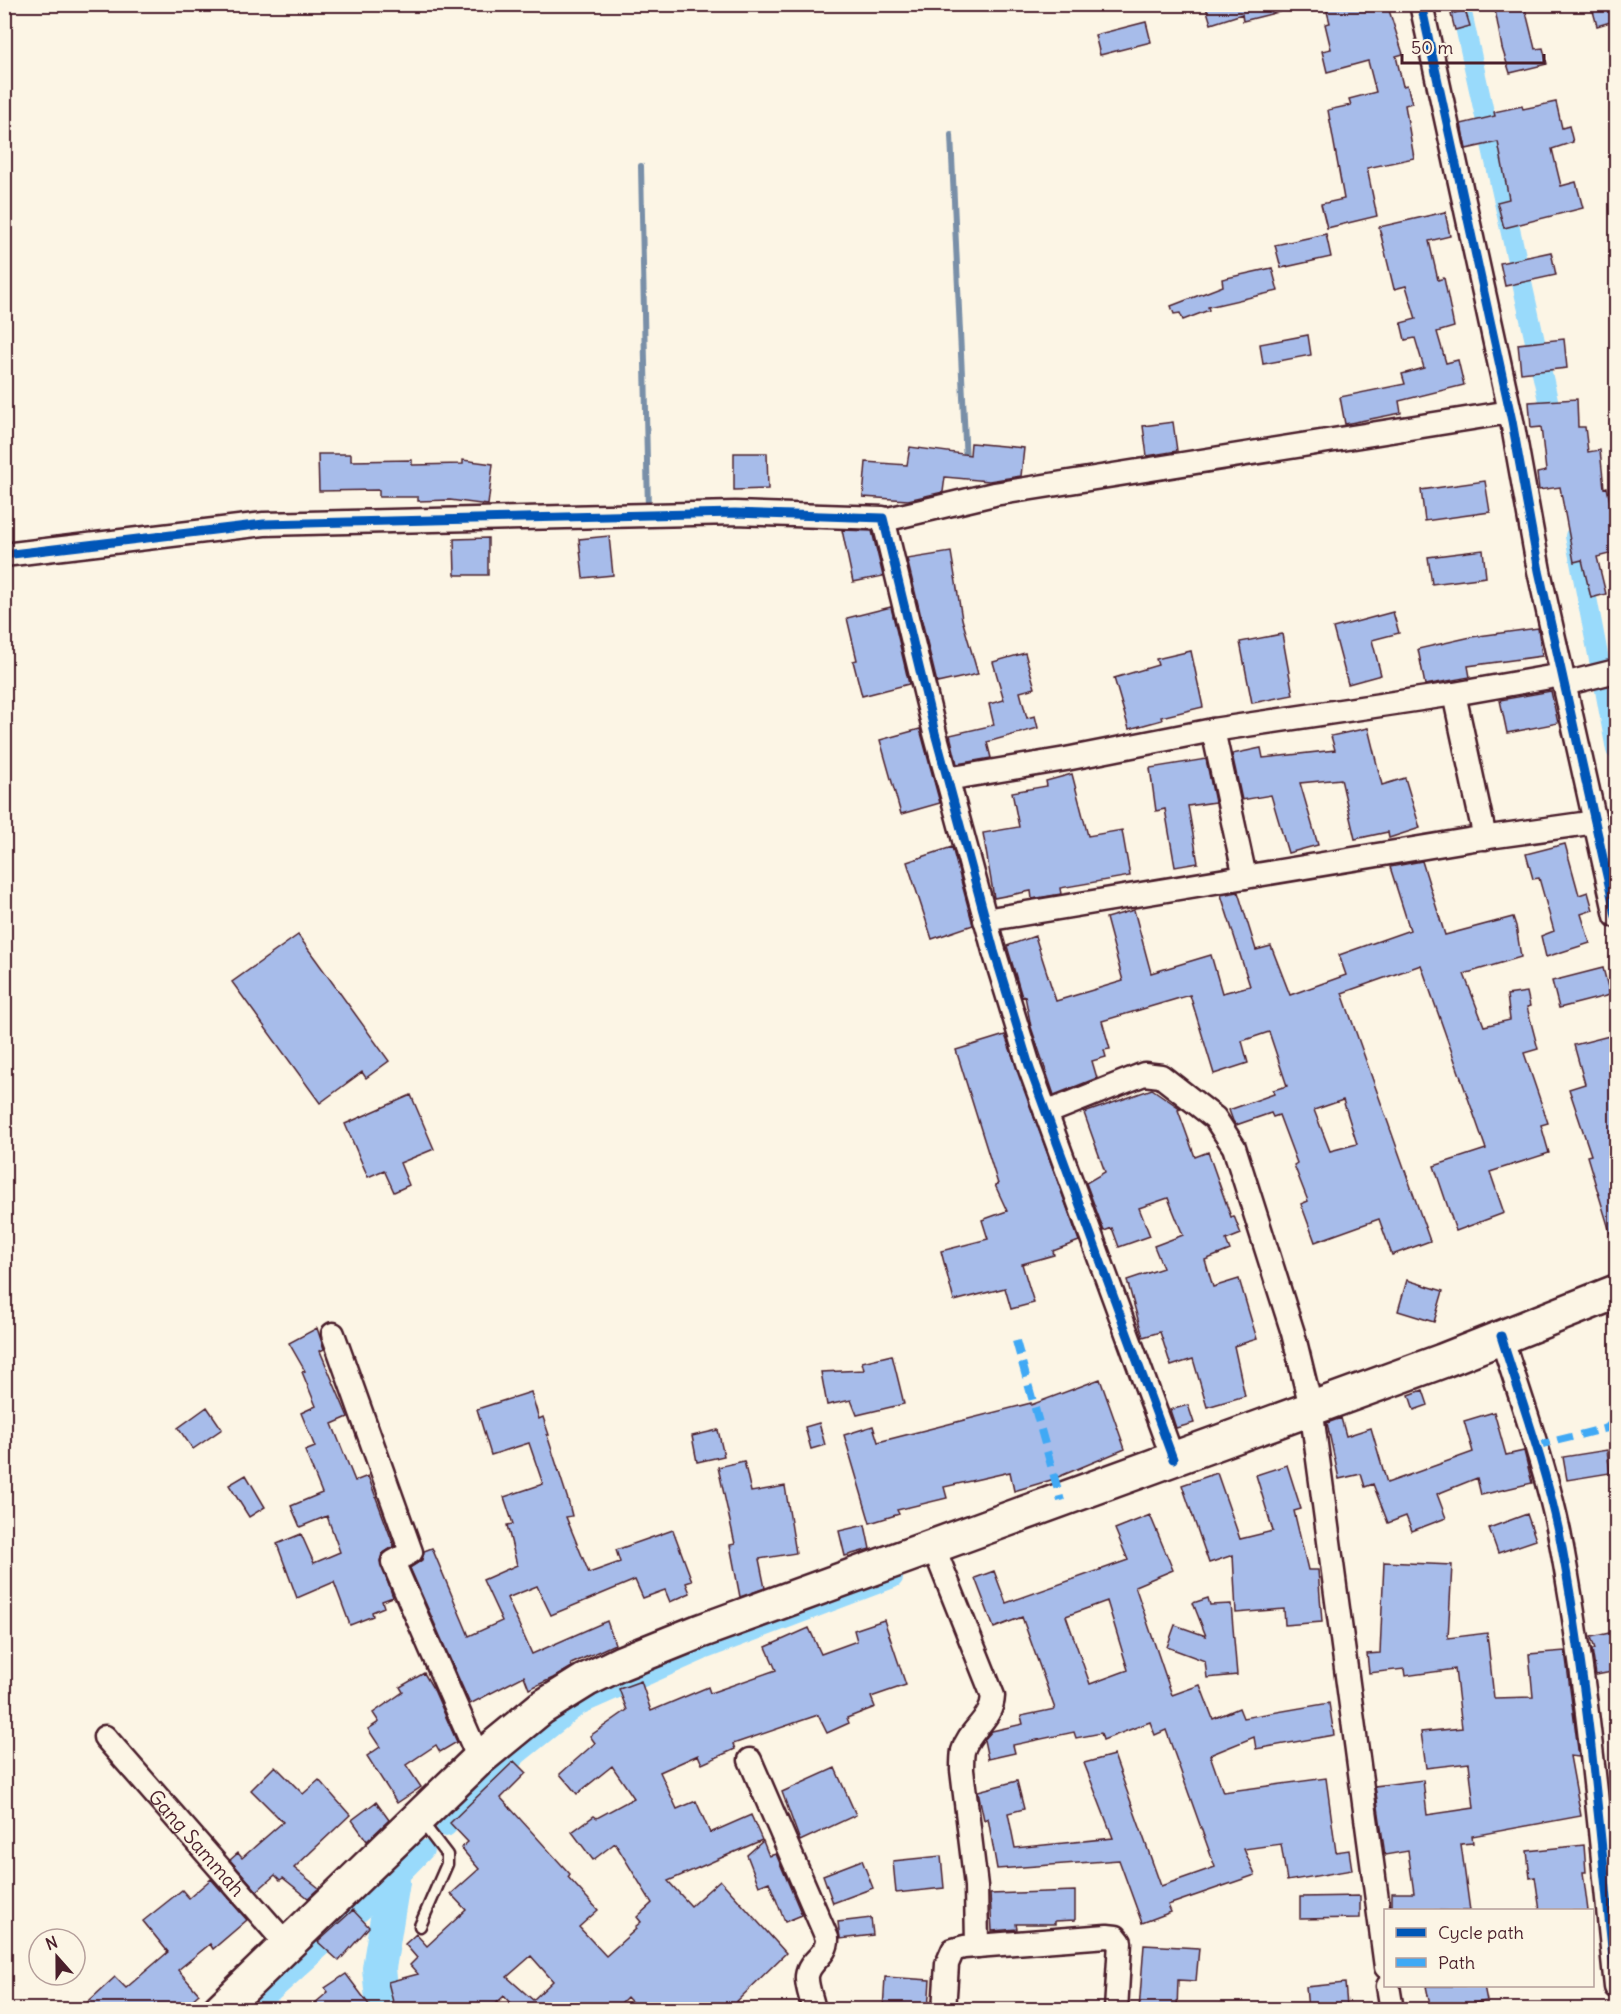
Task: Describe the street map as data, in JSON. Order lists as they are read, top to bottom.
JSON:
{
  "streets": {
    "street": ["Gang Sammah"]
  },
  "legend": ["Cycle path", "Path"],
  "scale_bar": "50 m",
  "north": "top"
}
